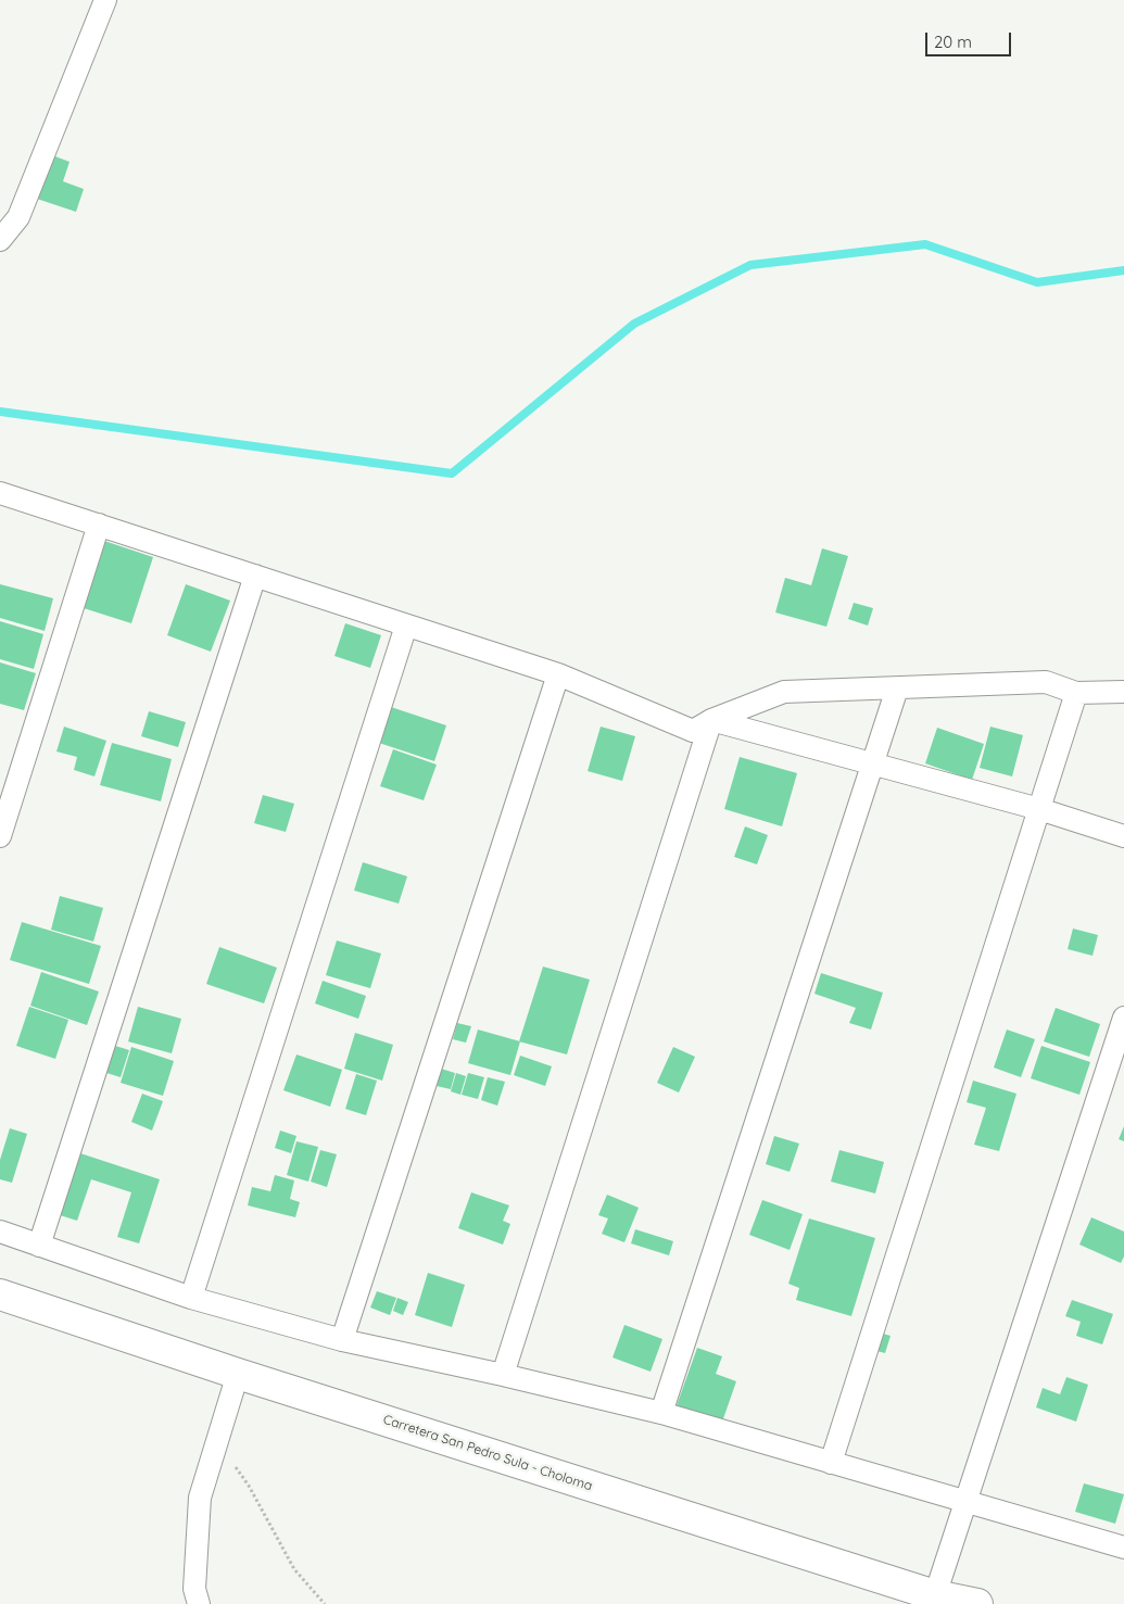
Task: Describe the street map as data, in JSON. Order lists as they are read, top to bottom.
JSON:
{
  "streets": {
    "main road": ["Carretera San Pedro Sula - Choloma"]
  },
  "scale_bar": "20 m"
}
